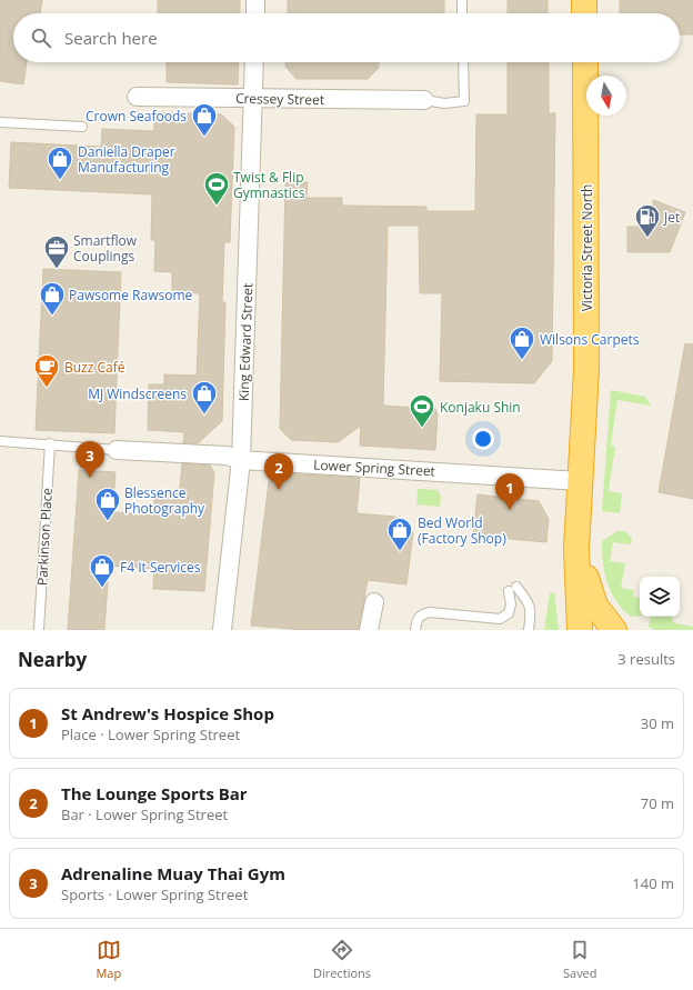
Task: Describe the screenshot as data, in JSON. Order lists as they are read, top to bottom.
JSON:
{
  "streets": {
    "highway": ["Victoria Street North"],
    "street": ["Cressey Street", "King Edward Street", "Lower Spring Street"],
    "lane": ["Parkinson Place"]
  },
  "crossings": [
    ["Cressey Street", "King Edward Street"],
    ["Victoria Street North", "Lower Spring Street"],
    ["King Edward Street", "Lower Spring Street"]
  ],
  "places": {
    "shop": [
      "Crown Seafoods",
      "Daniella Draper Manufacturing",
      "Pawsome Rawsome",
      "Wilsons Carpets",
      "MJ Windscreens",
      "Blessence Photography",
      "Bed World (Factory Shop)",
      "F4 It Services"
    ],
    "sports": ["Twist & Flip Gymnastics", "Konjaku Shin"],
    "fuel station": ["Jet"],
    "office": ["Smartflow Couplings"],
    "cafe": ["Buzz Café"]
  },
  "north": "bottom",
  "page": {
    "search": "Search here",
    "pins": ["3", "2", "1"],
    "heading": ["Nearby", "3 results"],
    "list": [
      {
        "mark": "1",
        "name": "St Andrew's Hospice Shop",
        "note": "Place · Lower Spring Street",
        "value": "30 m"
      },
      {
        "mark": "2",
        "name": "The Lounge Sports Bar",
        "note": "Bar · Lower Spring Street",
        "value": "70 m"
      },
      {
        "mark": "3",
        "name": "Adrenaline Muay Thai Gym",
        "note": "Sports · Lower Spring Street",
        "value": "140 m"
      }
    ],
    "nav": ["Map", "Directions", "Saved"]
  }
}
